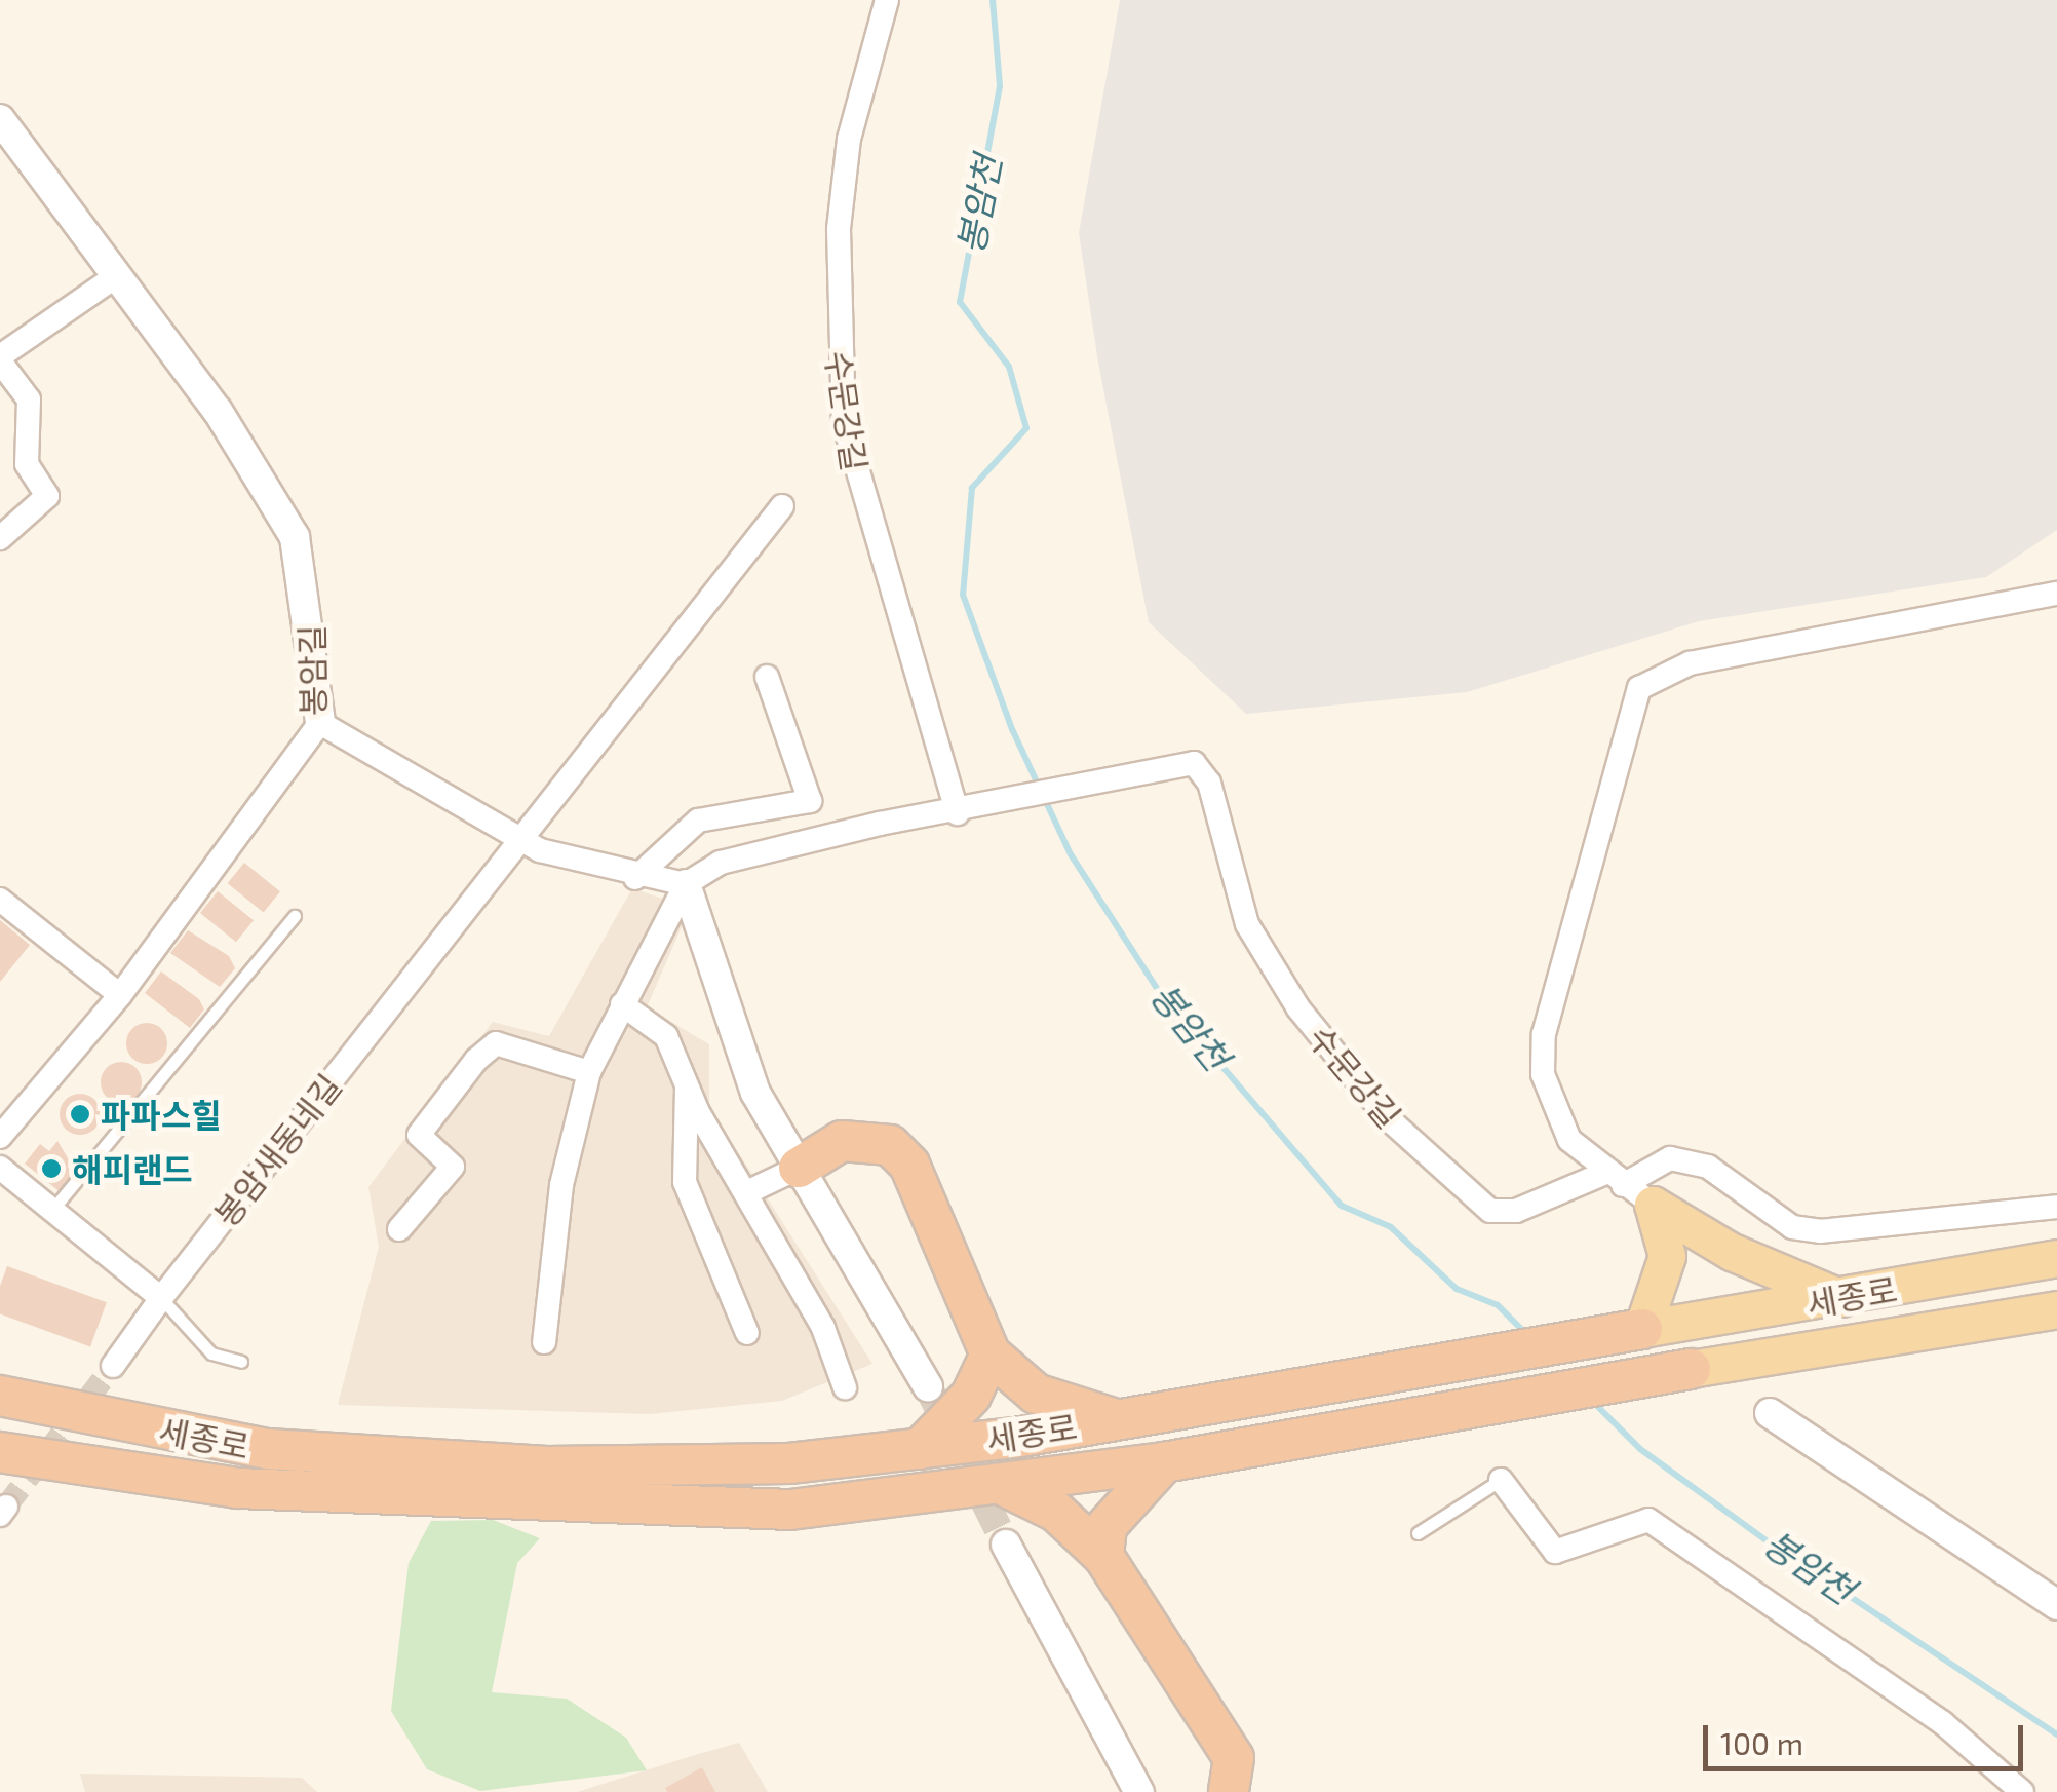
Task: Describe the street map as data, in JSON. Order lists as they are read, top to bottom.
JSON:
{
  "streets": {
    "highway": ["세종로"],
    "street": ["수문강길", "봉암길", "봉암새동네길"]
  },
  "water": ["봉암천"],
  "places": ["파파스힐", "해피랜드"],
  "scale_bar": "100 m"
}
